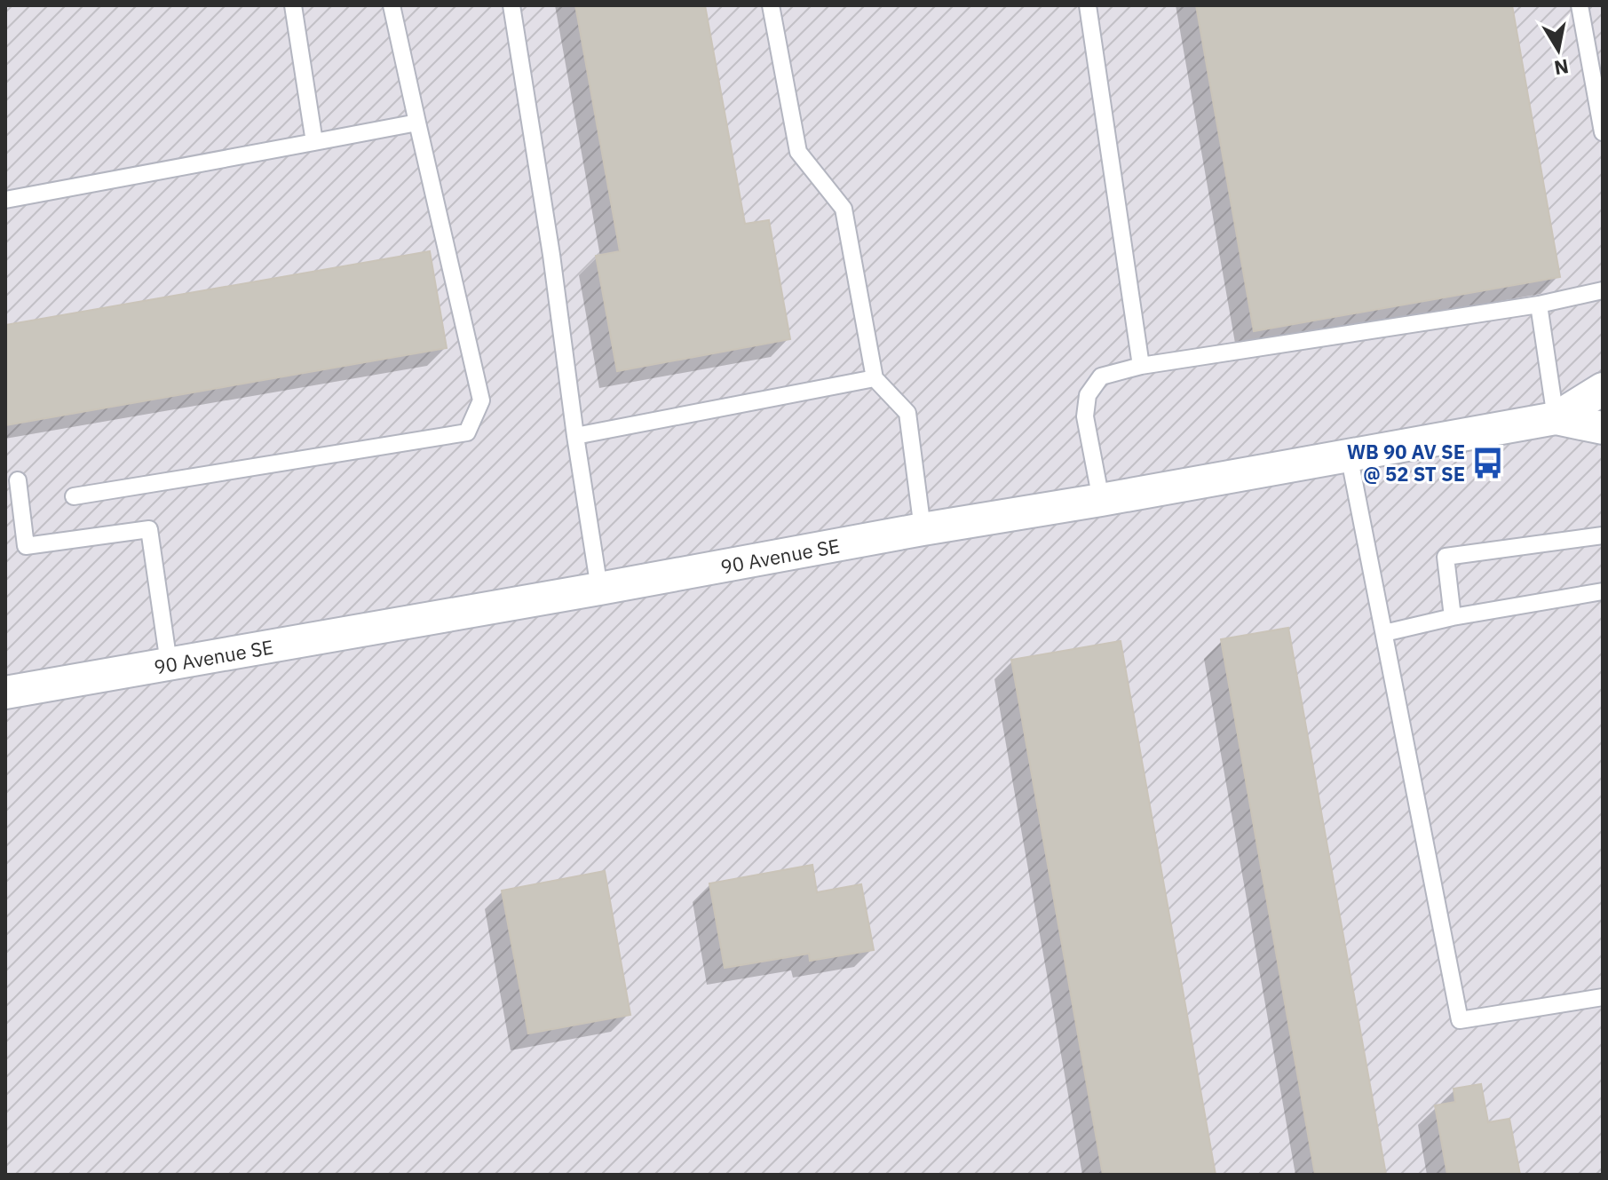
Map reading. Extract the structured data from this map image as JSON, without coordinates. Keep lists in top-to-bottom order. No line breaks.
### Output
{"streets":{"street":["90 Avenue SE"]},"places":{"bus stop":["WB 90 AV SE @ 52 ST SE"]},"north":"bottom"}
